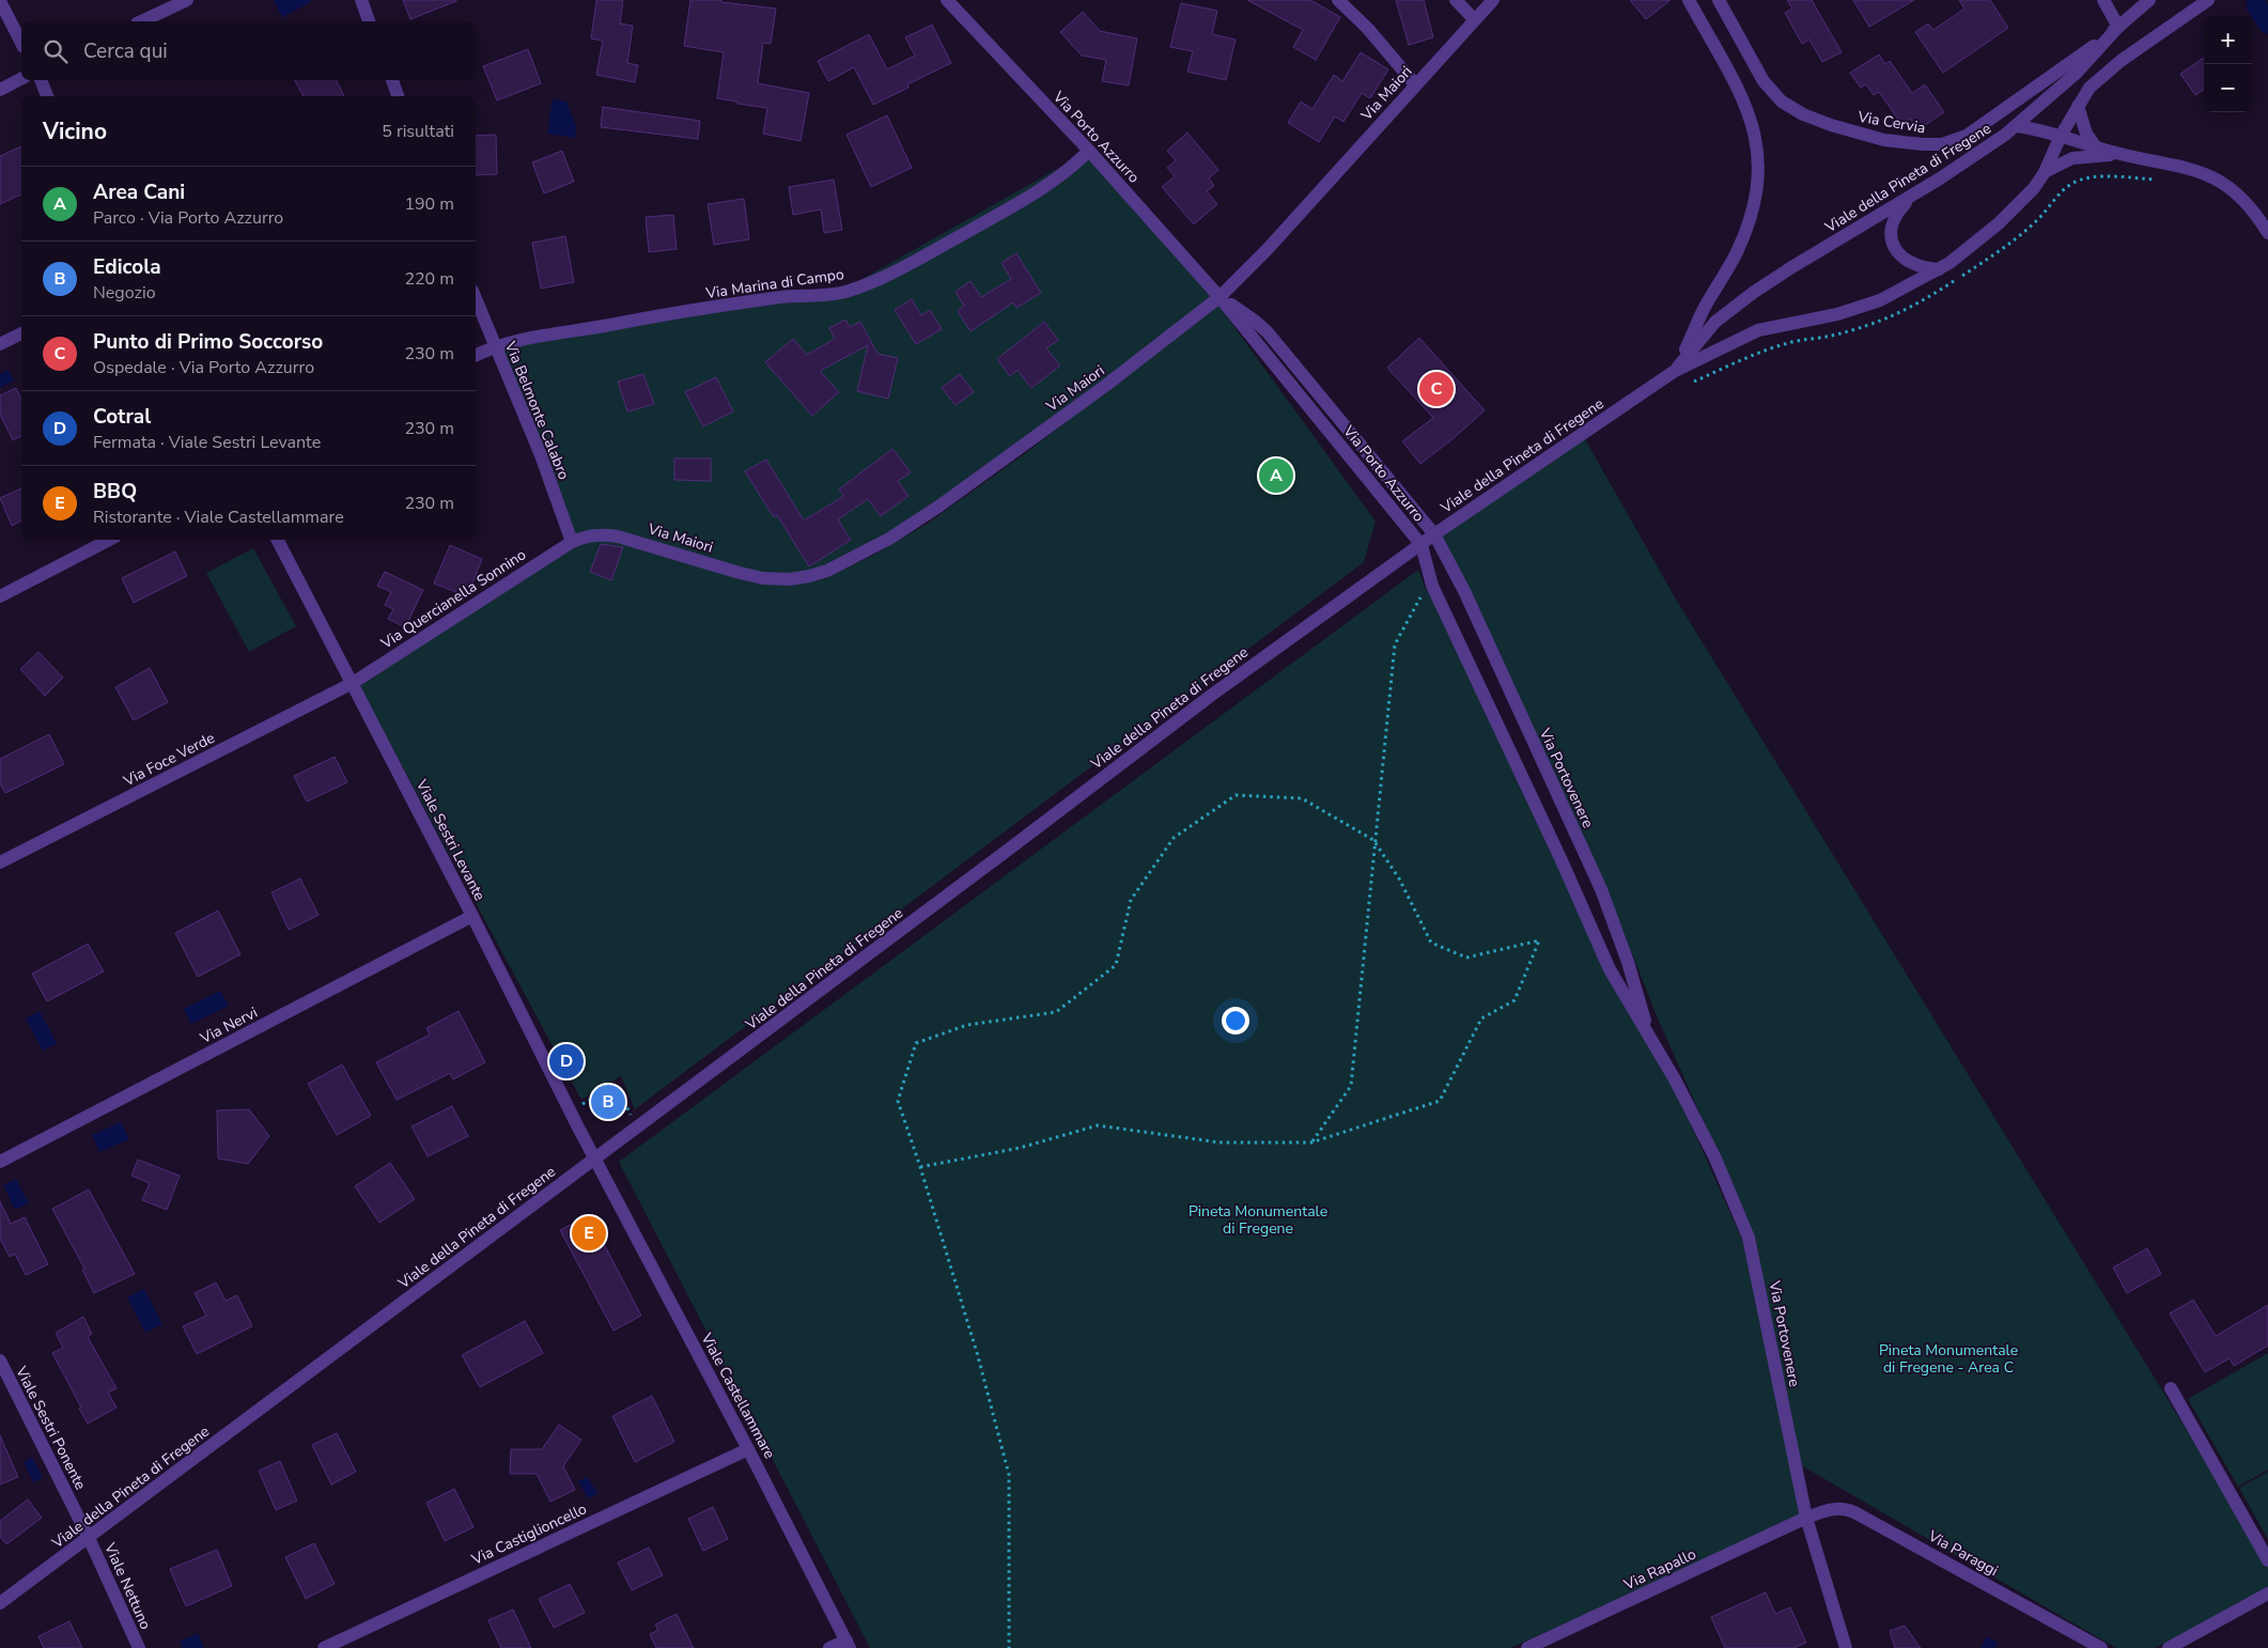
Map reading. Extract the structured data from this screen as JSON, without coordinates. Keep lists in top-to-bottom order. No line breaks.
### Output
{"streets":{"street":["Via Maiori","Via Cervia","Via Porto Azzurro","Viale della Pineta di Fregene","Via Marina di Campo","Via Belmonte Calabro","Via Quercianella Sonnino","Via Foce Verde","Via Portovenere","Viale Sestri Levante","Via Nervi","Viale Castellammare","Viale Sestri Ponente","Via Castiglioncello","Via Paraggi","Via Rapallo","Viale Nettuno"]},"crossings":[["Via Maiori","Via Porto Azzurro"],["Via Maiori","Via Belmonte Calabro"],["Via Maiori","Via Quercianella Sonnino"],["Via Cervia","Viale della Pineta di Fregene"],["Via Porto Azzurro","Viale della Pineta di Fregene"],["Via Porto Azzurro","Via Marina di Campo"],["Via Porto Azzurro","Via Portovenere"],["Viale della Pineta di Fregene","Via Portovenere"],["Viale della Pineta di Fregene","Viale Sestri Levante"],["Viale della Pineta di Fregene","Viale Castellammare"],["Viale della Pineta di Fregene","Viale Sestri Ponente"],["Viale della Pineta di Fregene","Viale Nettuno"],["Via Marina di Campo","Via Belmonte Calabro"],["Via Belmonte Calabro","Via Quercianella Sonnino"],["Via Quercianella Sonnino","Via Foce Verde"],["Via Quercianella Sonnino","Viale Sestri Levante"],["Via Foce Verde","Viale Sestri Levante"],["Via Portovenere","Via Paraggi"],["Via Portovenere","Via Rapallo"],["Viale Sestri Levante","Via Nervi"],["Viale Sestri Levante","Viale Castellammare"],["Viale Castellammare","Via Castiglioncello"],["Viale Sestri Ponente","Viale Nettuno"],["Via Paraggi","Via Rapallo"]],"parks":["Pineta Monumentale di Fregene","Pineta Monumentale di Fregene - Area C"],"page":{"map_buttons":["+","−"],"search":"Cerca qui","heading":["Vicino","5 risultati"],"list":[{"mark":"A","name":"Area Cani","note":"Parco · Via Porto Azzurro","value":"190 m"},{"mark":"B","name":"Edicola","note":"Negozio","value":"220 m"},{"mark":"C","name":"Punto di Primo Soccorso","note":"Ospedale · Via Porto Azzurro","value":"230 m"},{"mark":"D","name":"Cotral","note":"Fermata · Viale Sestri Levante","value":"230 m"},{"mark":"E","name":"BBQ","note":"Ristorante · Viale Castellammare","value":"230 m"}],"pins":["C","A","D","B","E"]}}
